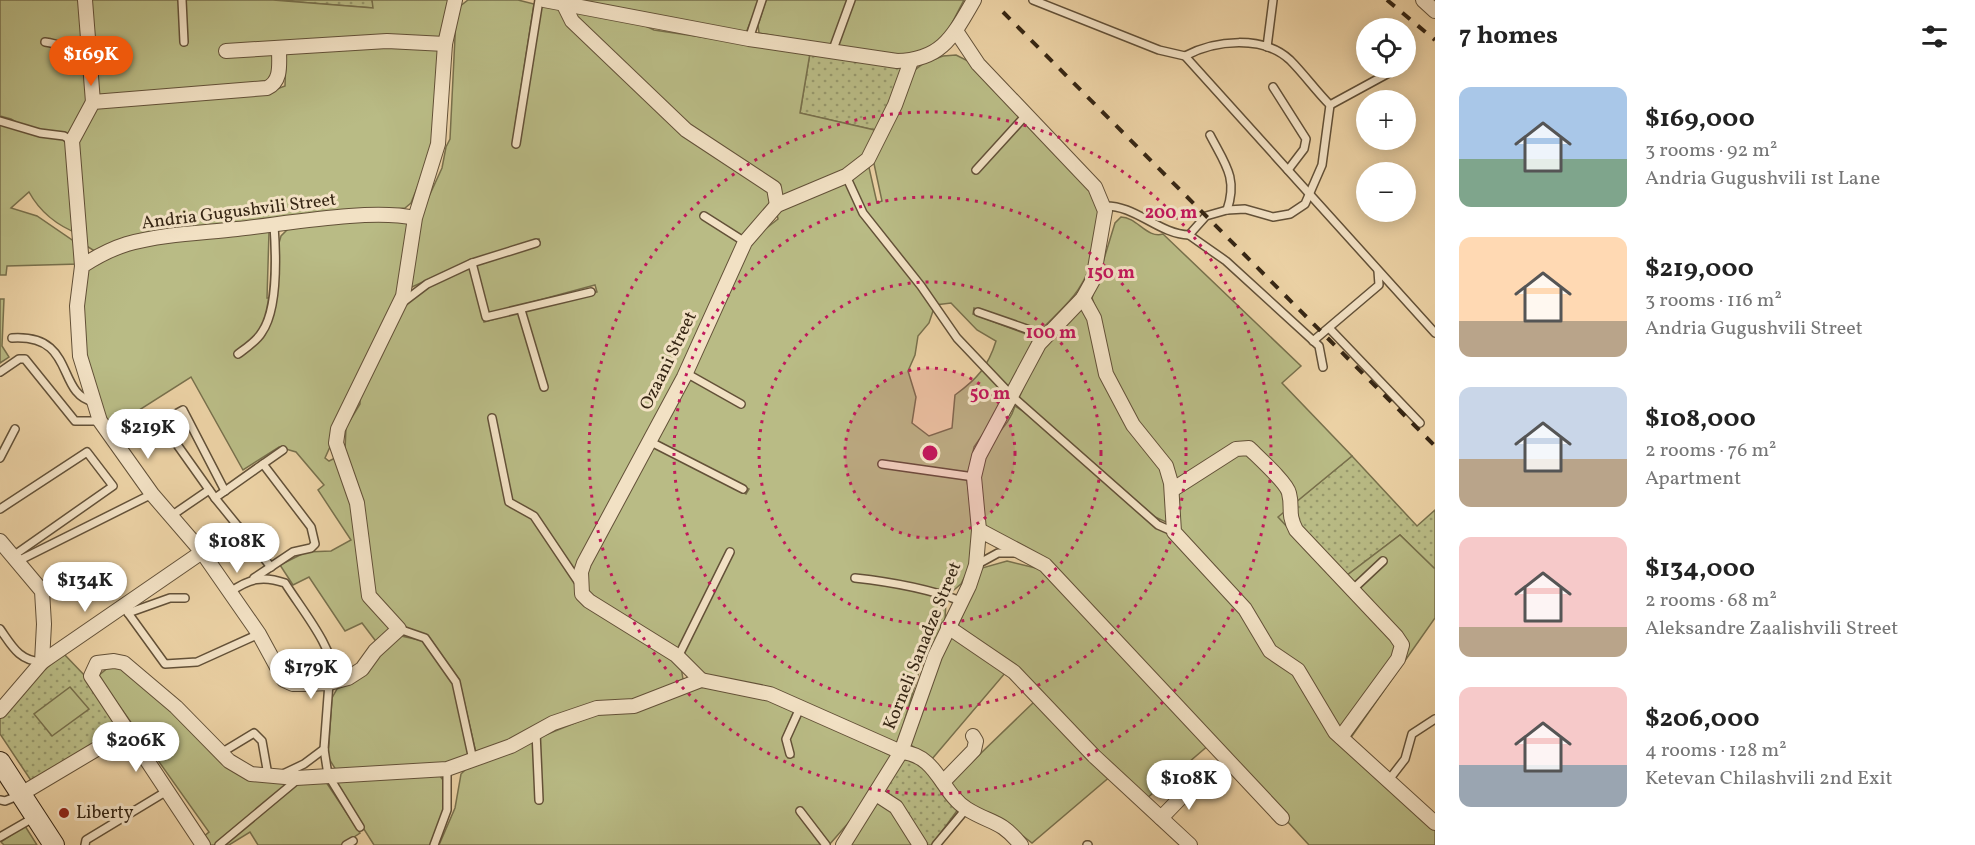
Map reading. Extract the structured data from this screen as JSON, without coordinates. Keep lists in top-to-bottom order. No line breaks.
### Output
{"streets":{"street":["Andria Gugushvili Street","Ozaani Street","Korneli Sanadze Street"]},"places":["Liberty"],"page":{"heading":"7 homes","map_buttons":["+","−"],"price":["$169K","$219K","$108K","$134K","$179K","$206K","$108K"],"list":[{"name":"$169,000","note":"3 rooms · 92 m² · Andria Gugushvili 1st Lane"},{"name":"$219,000","note":"3 rooms · 116 m² · Andria Gugushvili Street"},{"name":"$108,000","note":"2 rooms · 76 m² · Apartment"},{"name":"$134,000","note":"2 rooms · 68 m² · Aleksandre Zaalishvili Street"},{"name":"$206,000","note":"4 rooms · 128 m² · Ketevan Chilashvili 2nd Exit"}]},"rings":["200 m","150 m","100 m","50 m"]}
